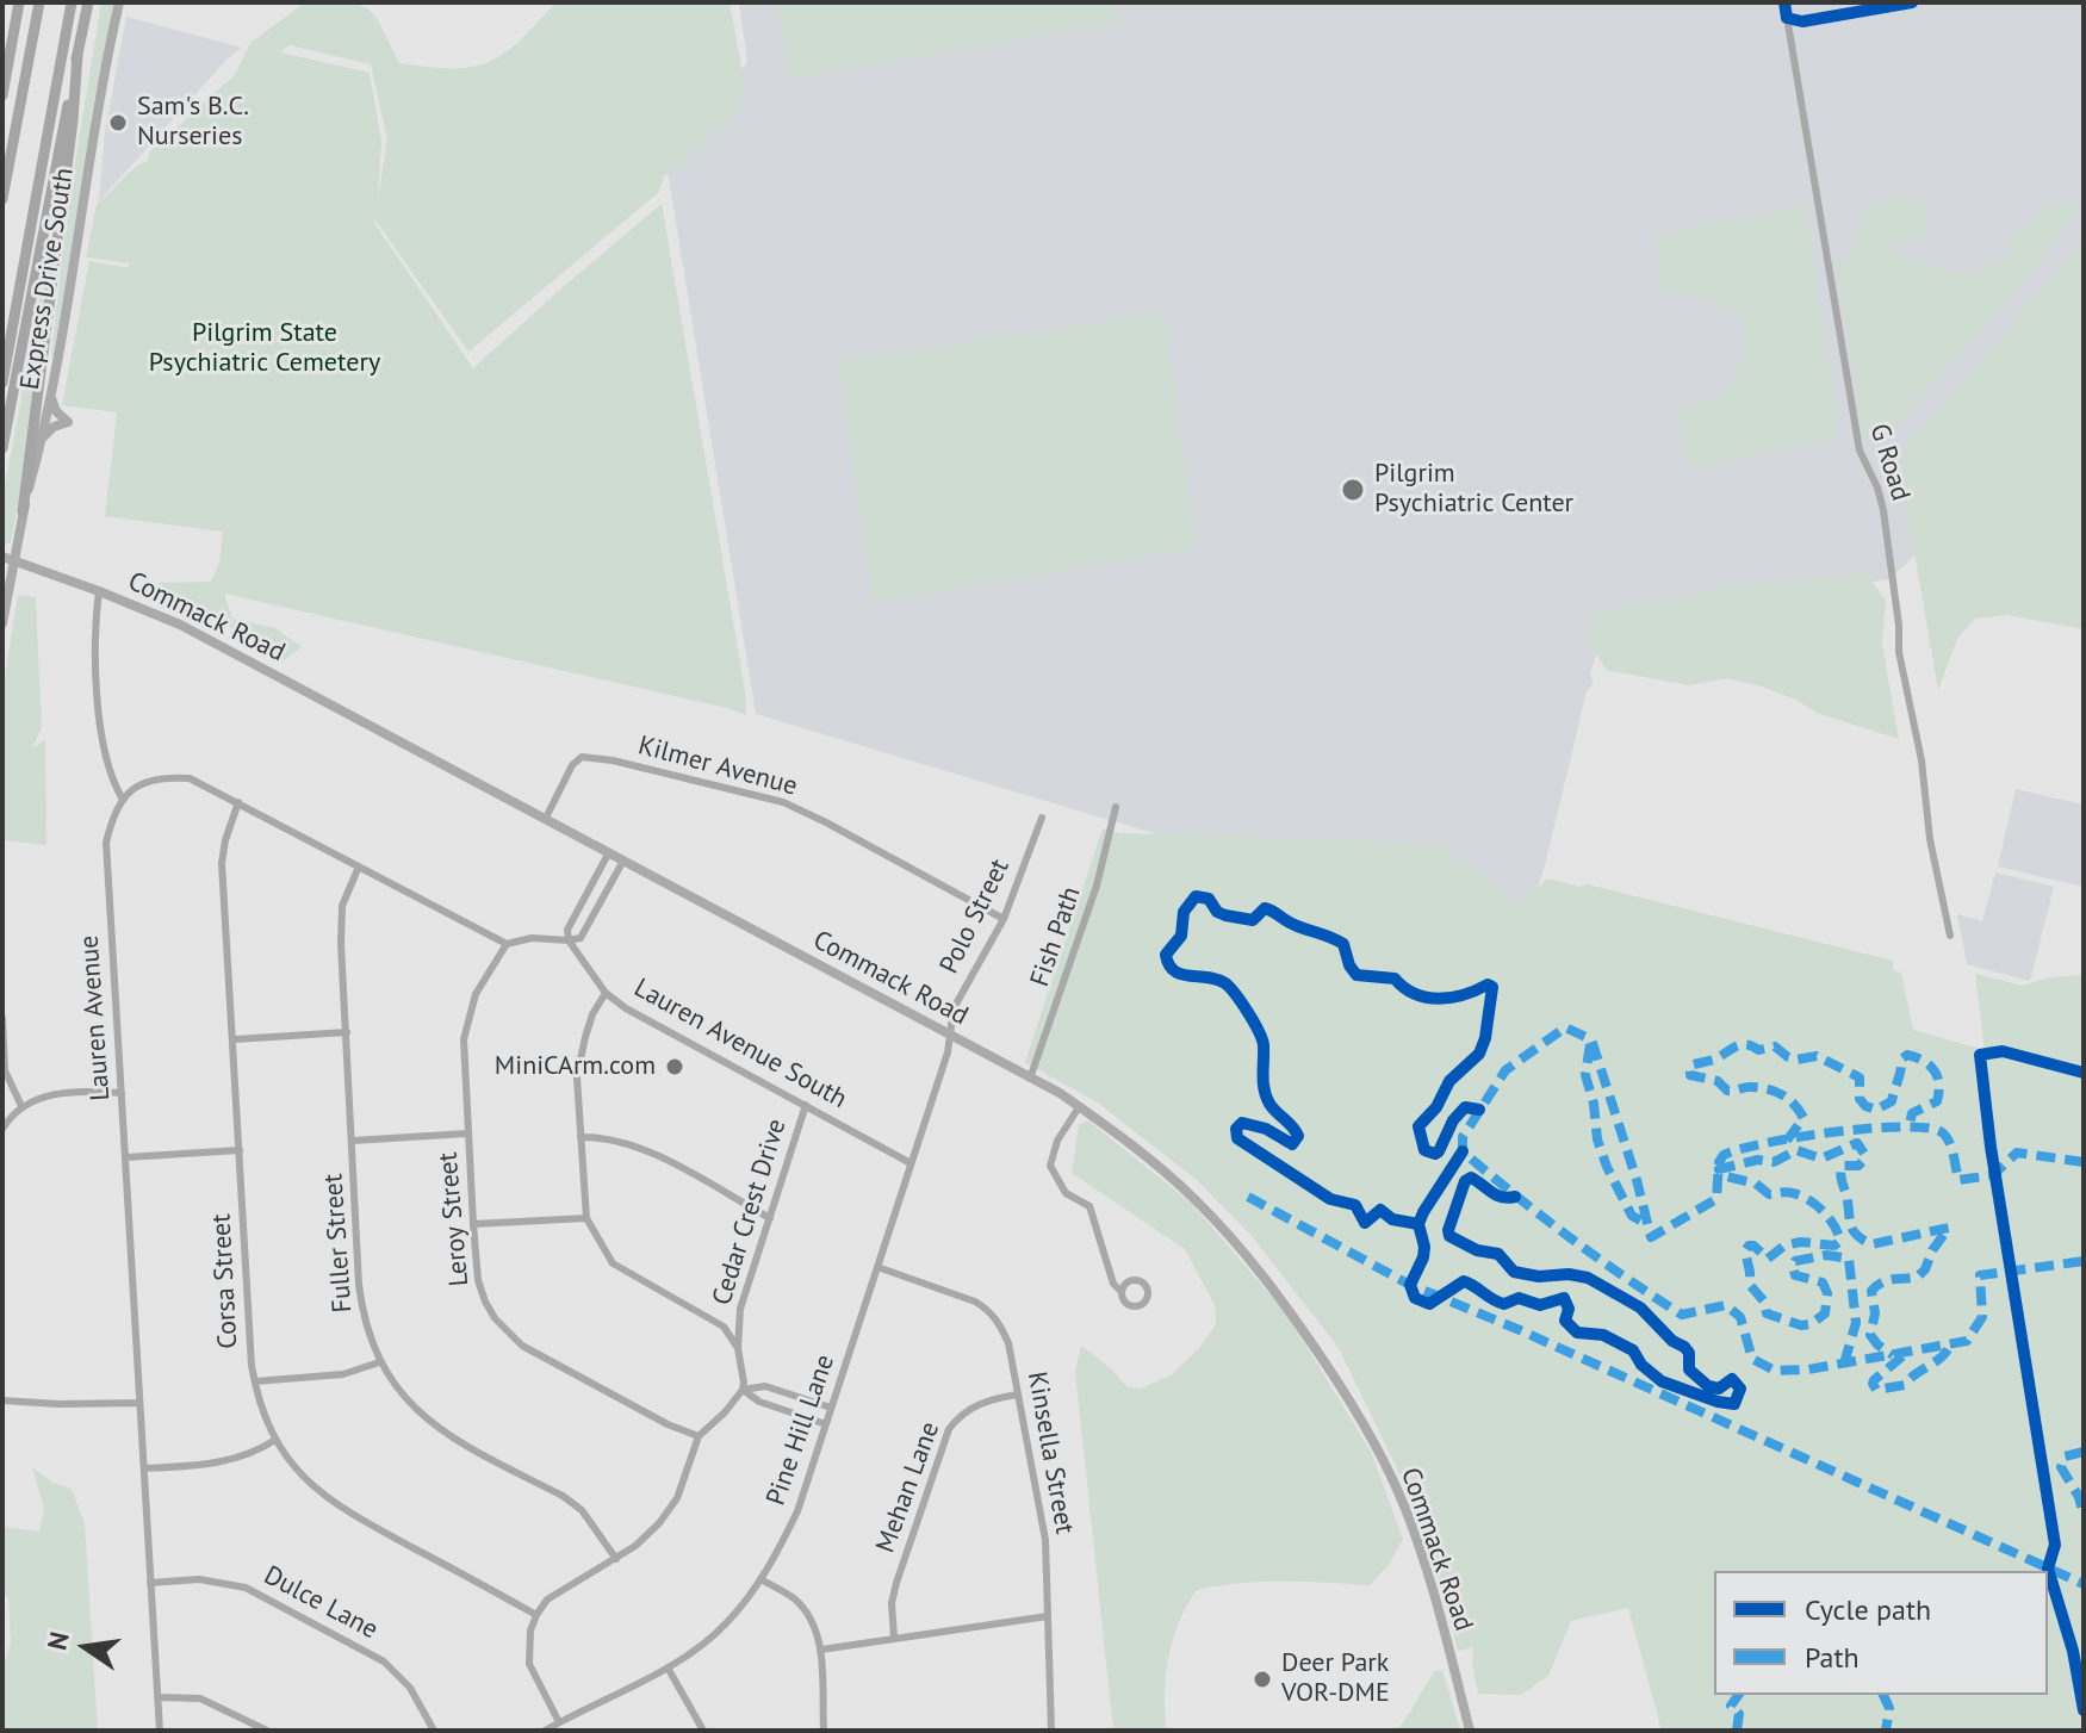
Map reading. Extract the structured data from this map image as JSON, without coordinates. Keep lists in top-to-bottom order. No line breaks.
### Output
{"streets":{"main road":["Express Drive South","Commack Road"],"street":["G Road","Kilmer Avenue","Polo Street","Fish Path","Lauren Avenue","Lauren Avenue South","Cedar Crest Drive","Leroy Street","Fuller Street","Corsa Street","Pine Hill Lane","Kinsella Street","Mehan Lane","Dulce Lane"]},"crossings":[["Express Drive South","Commack Road"],["Commack Road","Kilmer Avenue"],["Commack Road","Polo Street"],["Commack Road","Fish Path"],["Commack Road","Pine Hill Lane"],["Kilmer Avenue","Polo Street"],["Polo Street","Pine Hill Lane"],["Lauren Avenue","Dulce Lane"],["Lauren Avenue South","Cedar Crest Drive"],["Lauren Avenue South","Pine Hill Lane"],["Pine Hill Lane","Kinsella Street"],["Kinsella Street","Mehan Lane"]],"parks":["Pilgrim State Psychiatric Cemetery"],"places":["Sam's B.C. Nurseries","Pilgrim Psychiatric Center","MiniCArm.com","Deer Park VOR-DME"],"legend":["Cycle path","Path"],"north":"left"}
